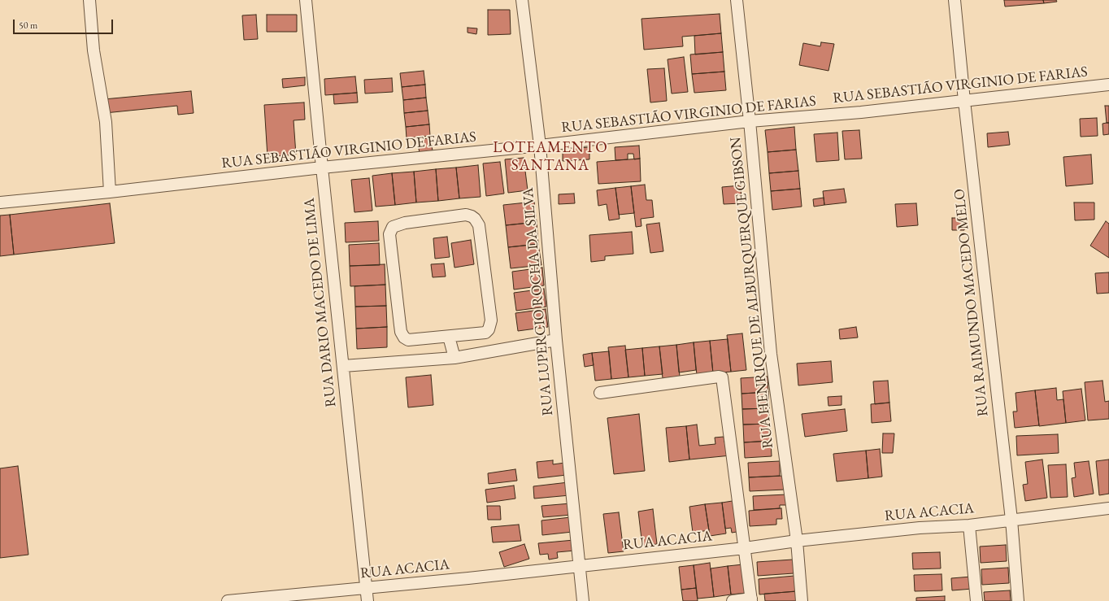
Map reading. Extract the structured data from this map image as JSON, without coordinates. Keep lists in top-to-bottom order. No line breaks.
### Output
{"streets":{"street":["RUA SEBASTIÃO VIRGINIO DE FARIAS","RUA HENRIQUE DE ALBURQUERQUE GIBSON","RUA LUPERCIO ROCHA DA SILVA","RUA DARIO MACEDO DE LIMA","RUA RAIMUNDO MACEDO MELO","RUA ACACIA"]},"crossings":[["RUA SEBASTIÃO VIRGINIO DE FARIAS","RUA HENRIQUE DE ALBURQUERQUE GIBSON"],["RUA SEBASTIÃO VIRGINIO DE FARIAS","RUA LUPERCIO ROCHA DA SILVA"],["RUA SEBASTIÃO VIRGINIO DE FARIAS","RUA DARIO MACEDO DE LIMA"],["RUA SEBASTIÃO VIRGINIO DE FARIAS","RUA RAIMUNDO MACEDO MELO"],["RUA HENRIQUE DE ALBURQUERQUE GIBSON","RUA ACACIA"],["RUA LUPERCIO ROCHA DA SILVA","RUA ACACIA"],["RUA DARIO MACEDO DE LIMA","RUA ACACIA"],["RUA RAIMUNDO MACEDO MELO","RUA ACACIA"]],"districts":["LOTEAMENTO SANTANA"],"scale_bar":"50 m"}
